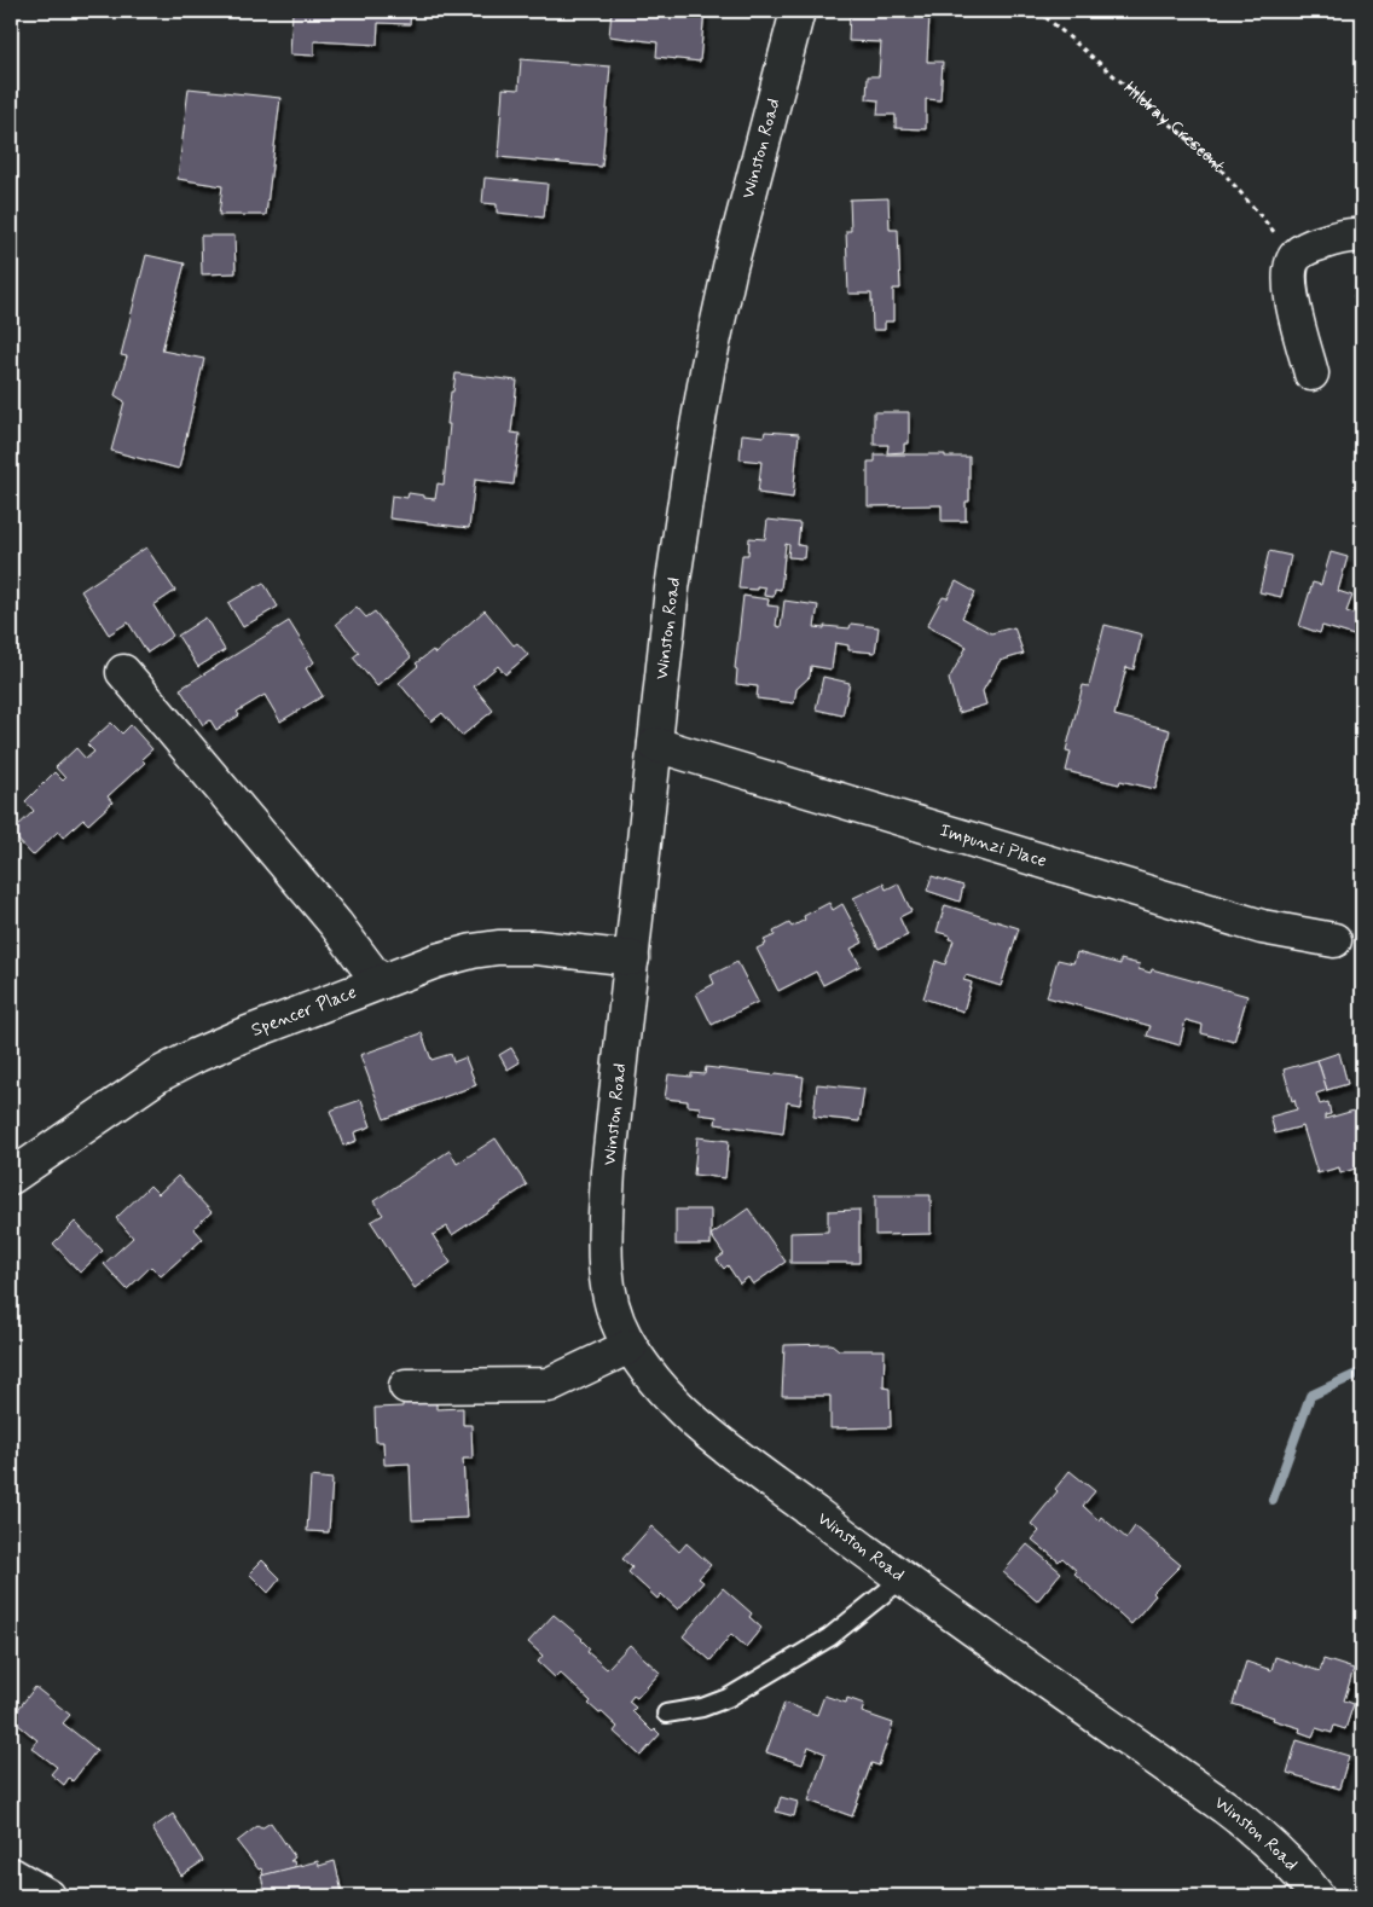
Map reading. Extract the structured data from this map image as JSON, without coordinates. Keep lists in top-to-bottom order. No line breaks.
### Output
{"streets":{"street":["Winston Road","Impunzi Place","Spencer Place"],"path":["Hildray Crescent"]},"crossings":[["Winston Road","Impunzi Place"],["Winston Road","Spencer Place"]]}
